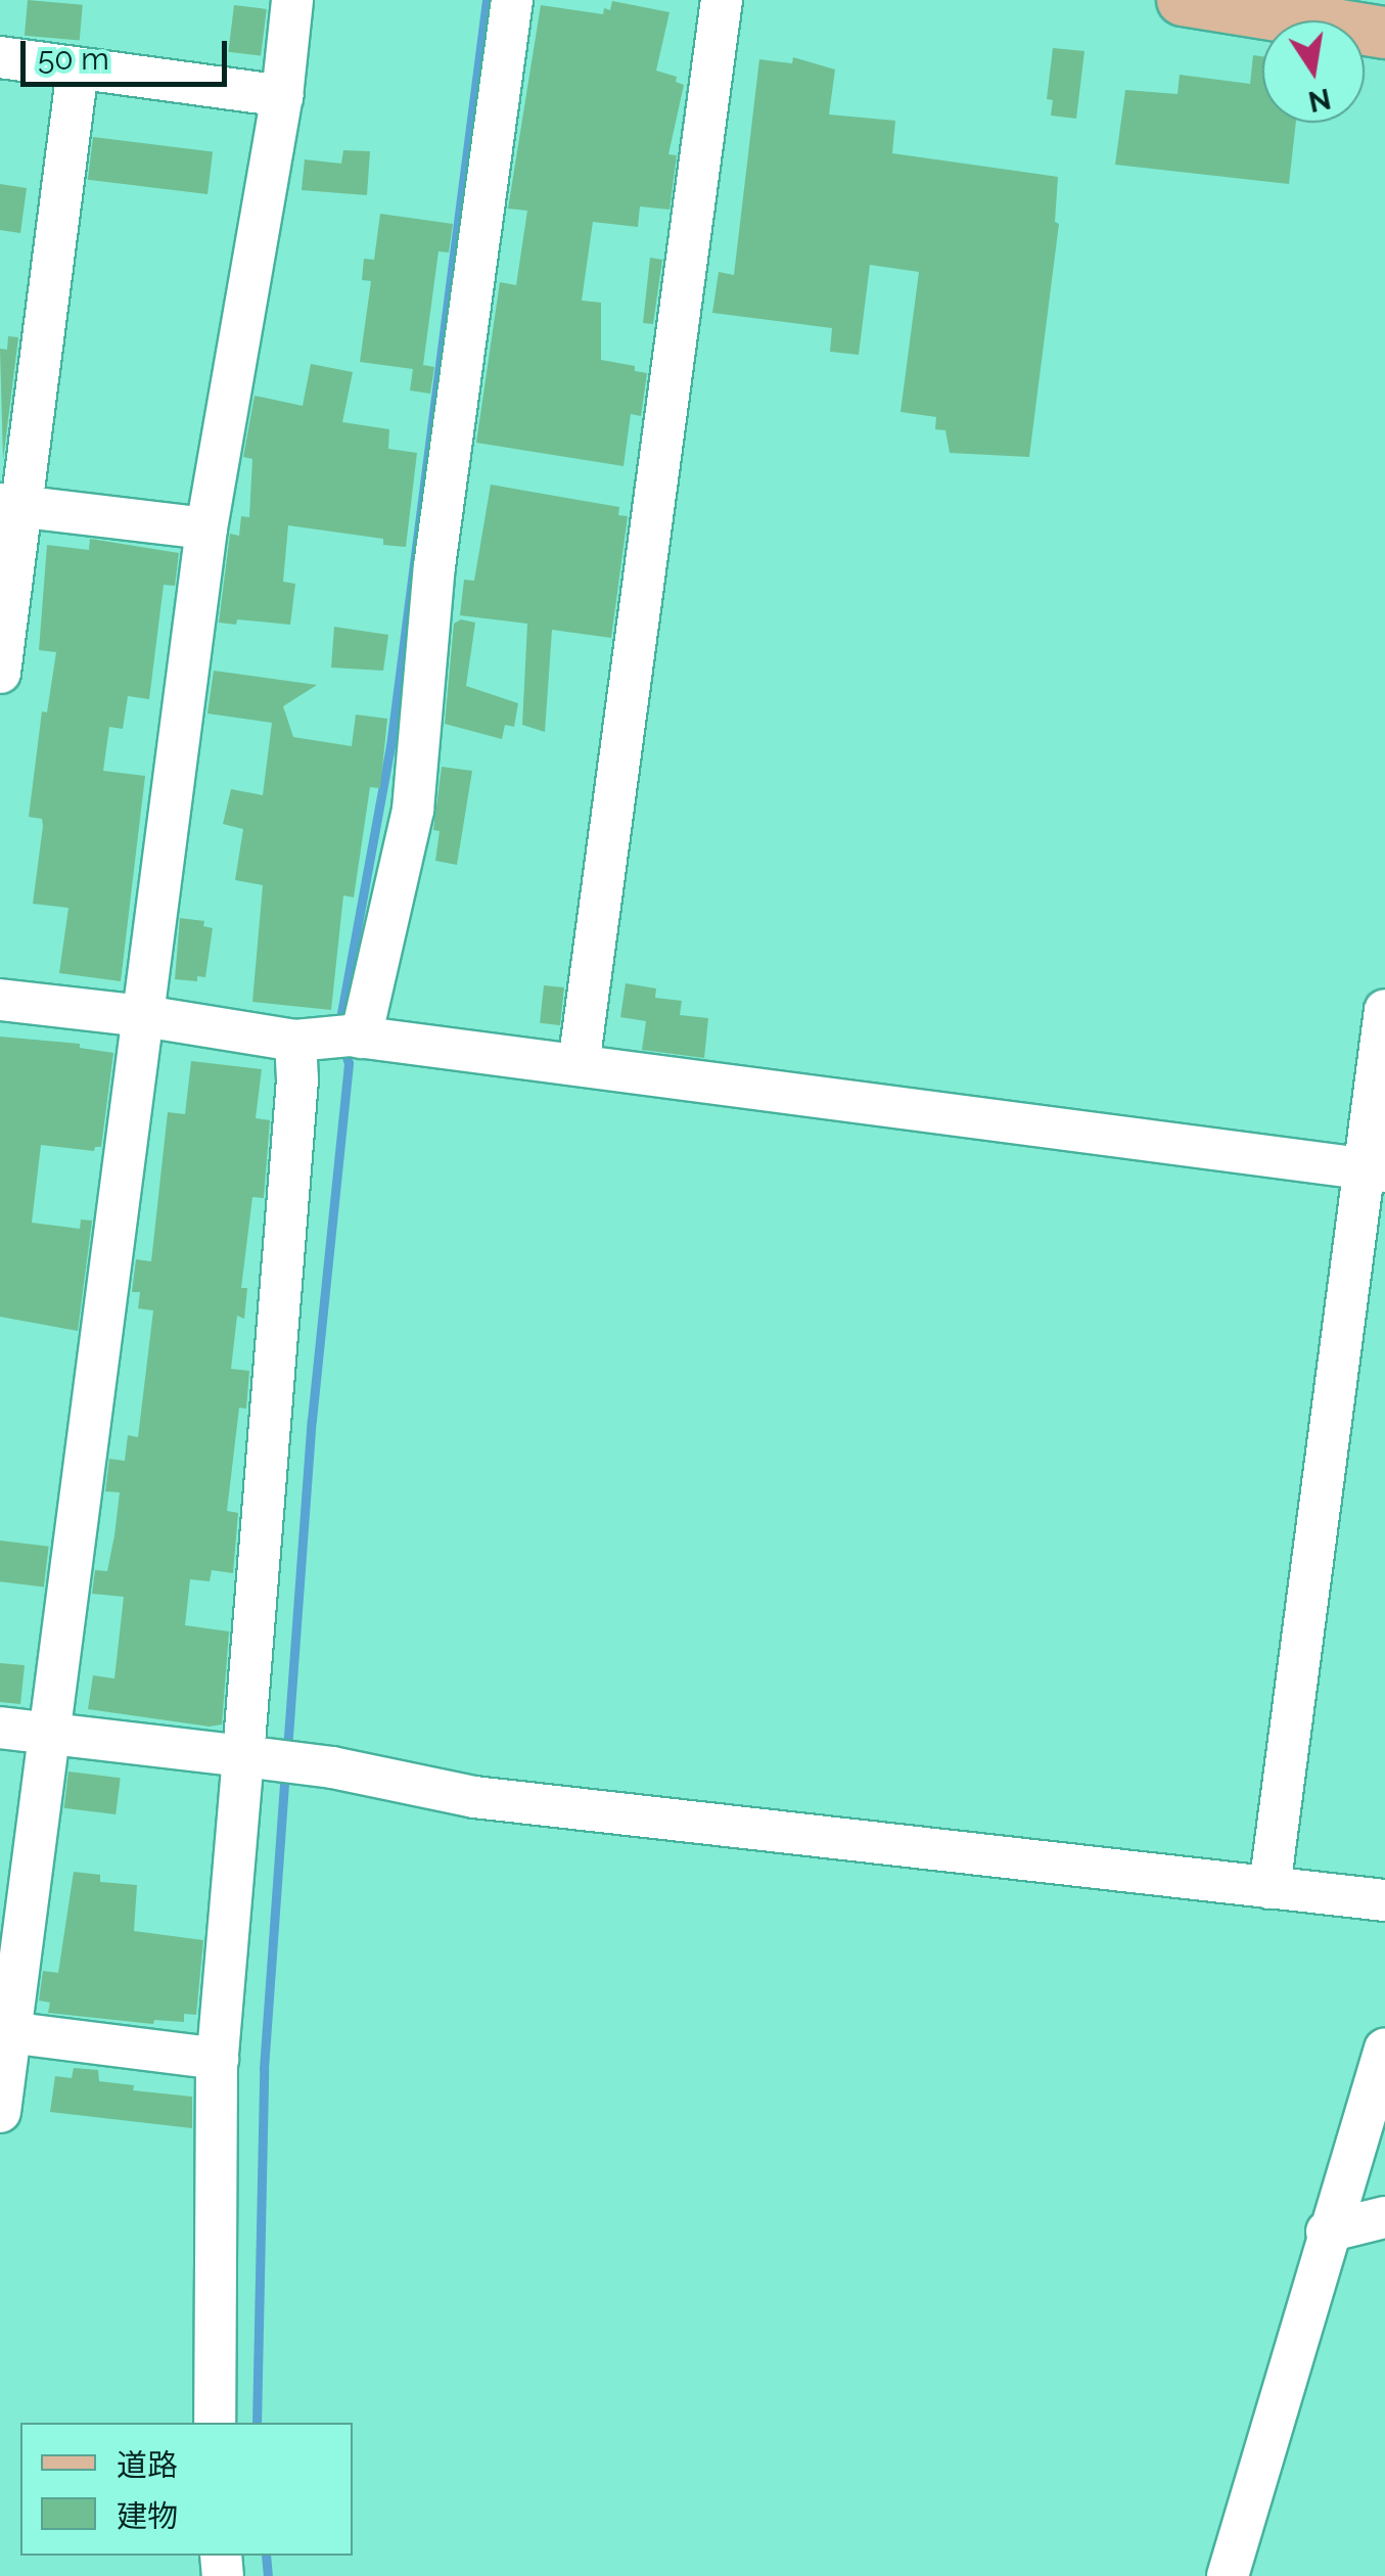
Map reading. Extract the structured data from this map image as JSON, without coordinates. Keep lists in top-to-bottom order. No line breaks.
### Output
{"legend":["道路","建物"],"scale_bar":"50 m","north":"bottom"}
